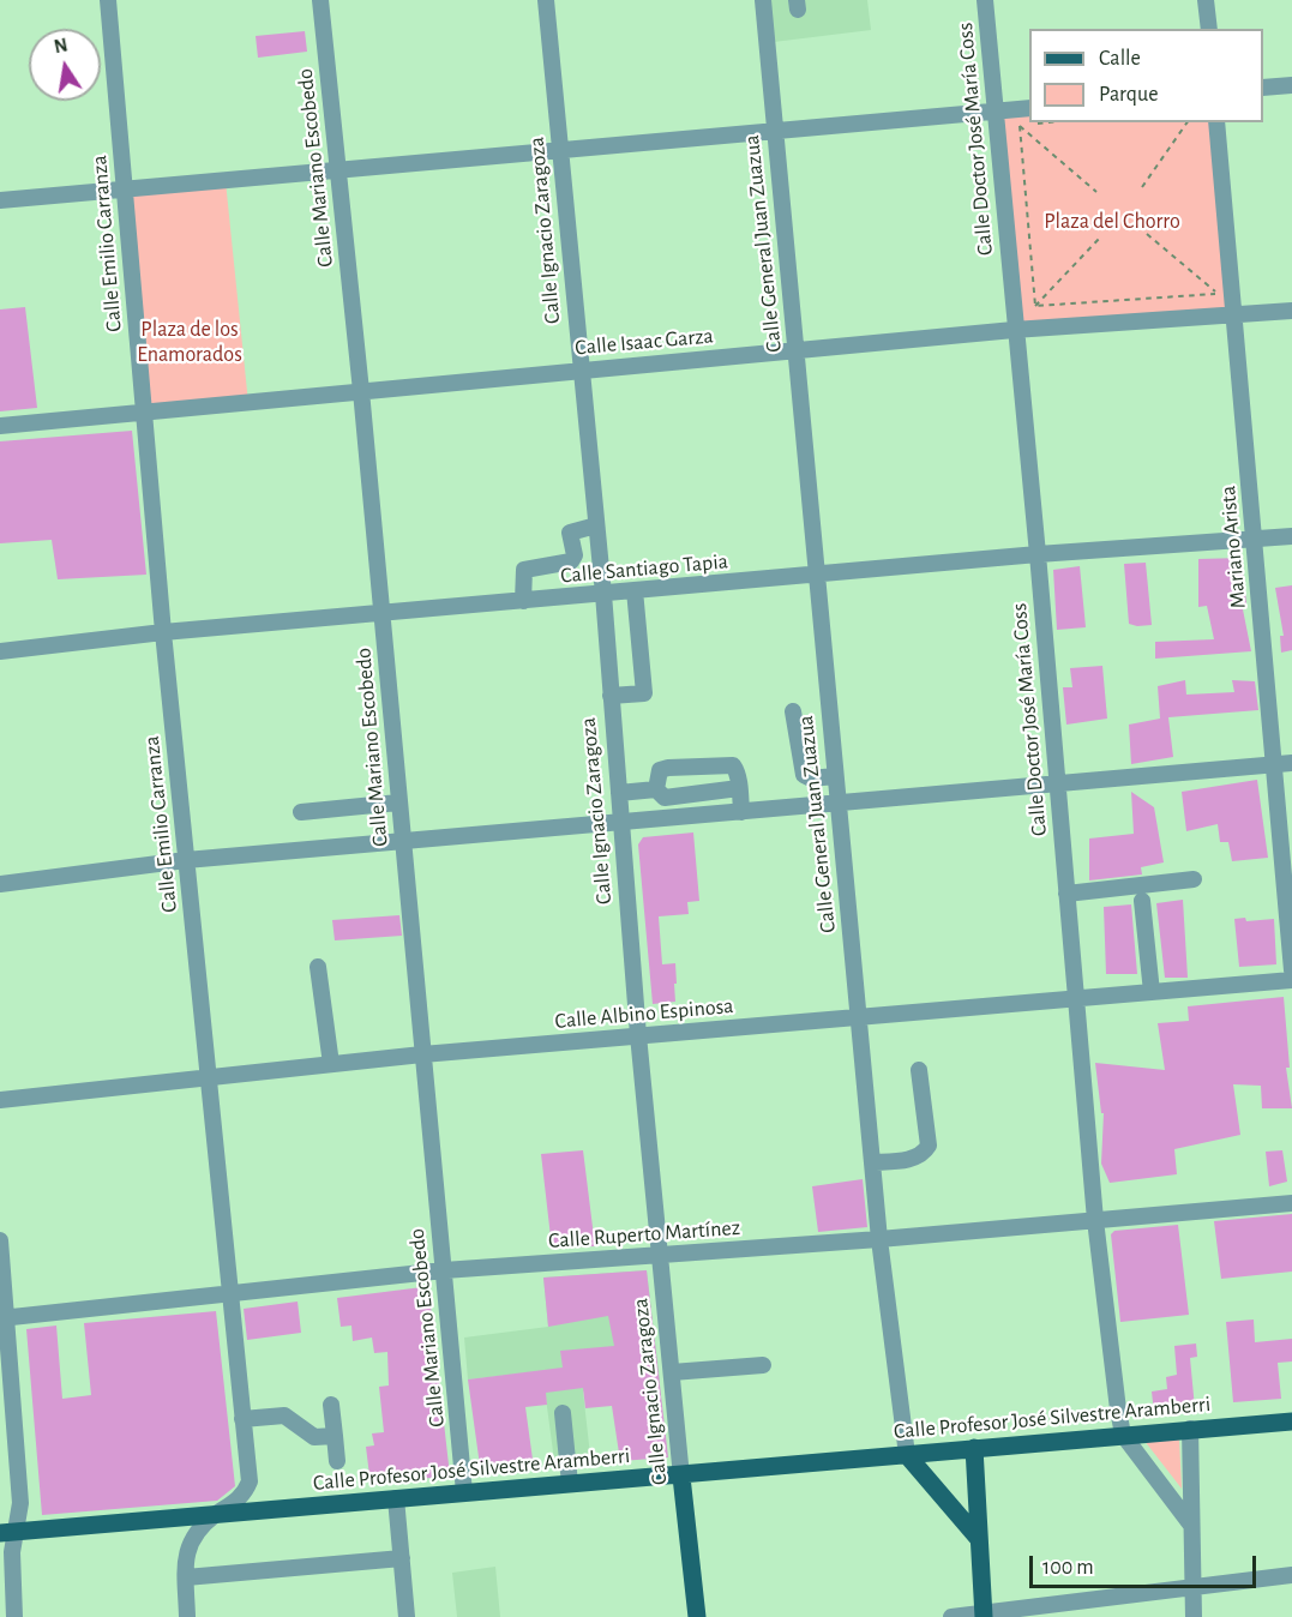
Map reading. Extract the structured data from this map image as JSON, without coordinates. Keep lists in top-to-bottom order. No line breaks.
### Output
{"streets":{"main road":["Calle Ignacio Zaragoza","Calle Profesor José Silvestre Aramberri"],"street":["Calle Doctor José María Coss","Calle Mariano Escobedo","Calle Emilio Carranza","Calle General Juan Zuazua","Calle Isaac Garza","Mariano Arista","Calle Santiago Tapia","Calle Albino Espinosa","Calle Ruperto Martínez"]},"crossings":[["Calle Doctor José María Coss","Calle Isaac Garza"],["Calle Doctor José María Coss","Calle Santiago Tapia"],["Calle Doctor José María Coss","Calle Albino Espinosa"],["Calle Doctor José María Coss","Calle Ruperto Martínez"],["Calle Doctor José María Coss","Calle Profesor José Silvestre Aramberri"],["Calle Mariano Escobedo","Calle Isaac Garza"],["Calle Mariano Escobedo","Calle Santiago Tapia"],["Calle Mariano Escobedo","Calle Albino Espinosa"],["Calle Mariano Escobedo","Calle Ruperto Martínez"],["Calle Mariano Escobedo","Calle Profesor José Silvestre Aramberri"],["Calle Ignacio Zaragoza","Calle Isaac Garza"],["Calle Ignacio Zaragoza","Calle Santiago Tapia"],["Calle Ignacio Zaragoza","Calle Albino Espinosa"],["Calle Ignacio Zaragoza","Calle Ruperto Martínez"],["Calle Ignacio Zaragoza","Calle Profesor José Silvestre Aramberri"],["Calle Emilio Carranza","Calle Isaac Garza"],["Calle Emilio Carranza","Calle Santiago Tapia"],["Calle Emilio Carranza","Calle Albino Espinosa"],["Calle Emilio Carranza","Calle Ruperto Martínez"],["Calle Emilio Carranza","Calle Profesor José Silvestre Aramberri"],["Calle General Juan Zuazua","Calle Isaac Garza"],["Calle General Juan Zuazua","Calle Santiago Tapia"],["Calle General Juan Zuazua","Calle Albino Espinosa"],["Calle General Juan Zuazua","Calle Ruperto Martínez"],["Calle General Juan Zuazua","Calle Profesor José Silvestre Aramberri"],["Calle Isaac Garza","Mariano Arista"],["Mariano Arista","Calle Santiago Tapia"]],"parks":["Plaza del Chorro","Plaza de los Enamorados"],"legend":["Calle","Parque"],"scale_bar":"100 m","north":"top"}
